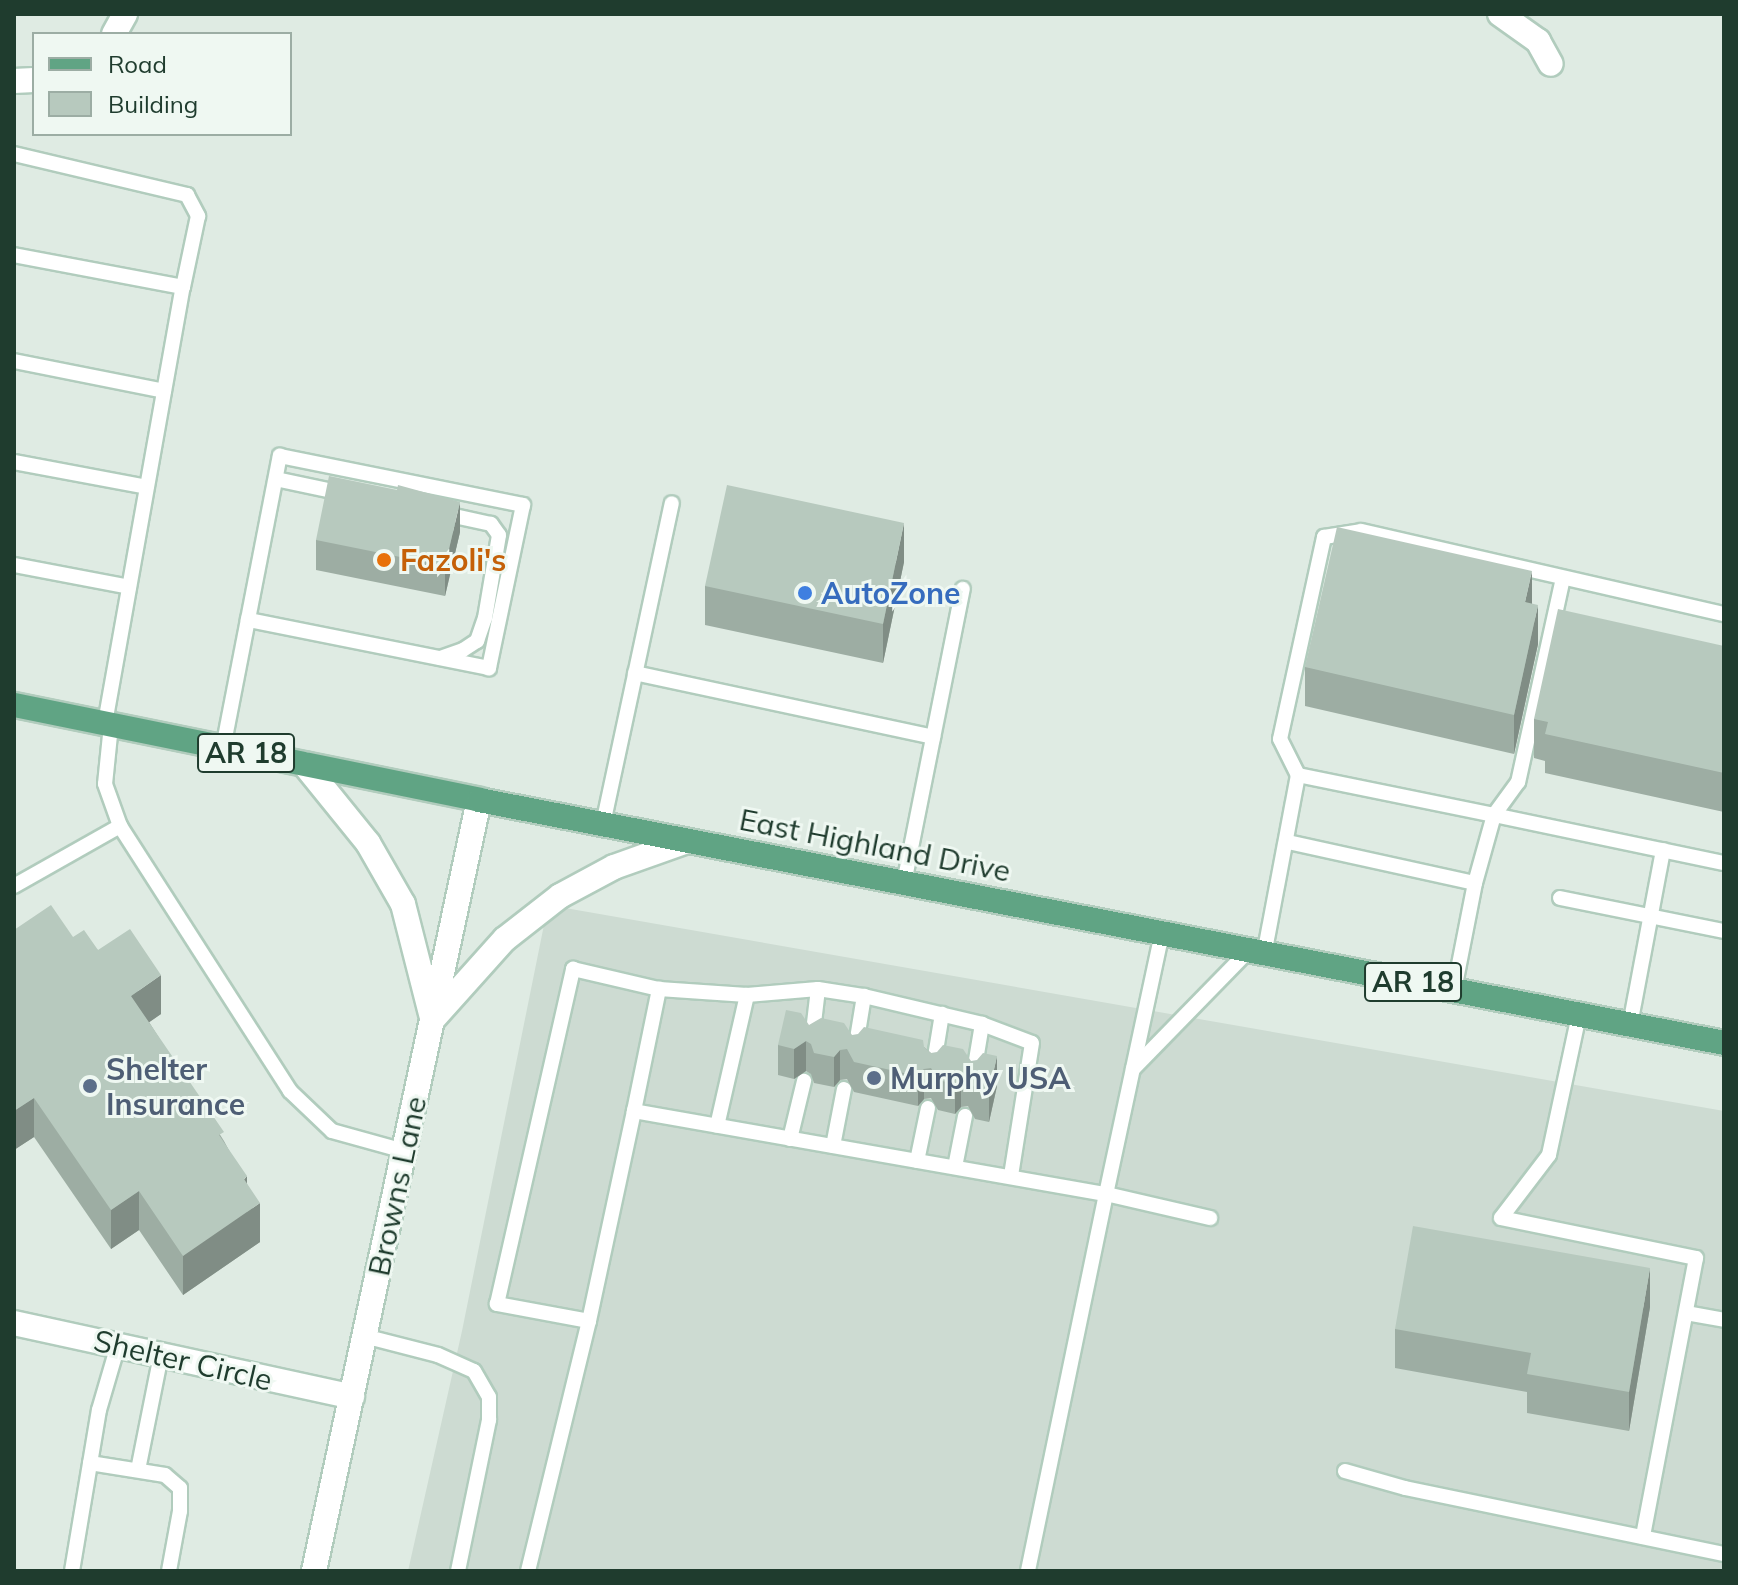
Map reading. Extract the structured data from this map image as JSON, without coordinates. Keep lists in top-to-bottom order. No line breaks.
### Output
{"streets":{"main road":["AR 18","East Highland Drive"],"street":["Browns Lane","Shelter Circle"]},"crossings":[["East Highland Drive","Browns Lane"],["Browns Lane","Shelter Circle"]],"places":["Fazoli's","AutoZone","Murphy USA","Shelter Insurance"],"legend":["Road","Building"]}
